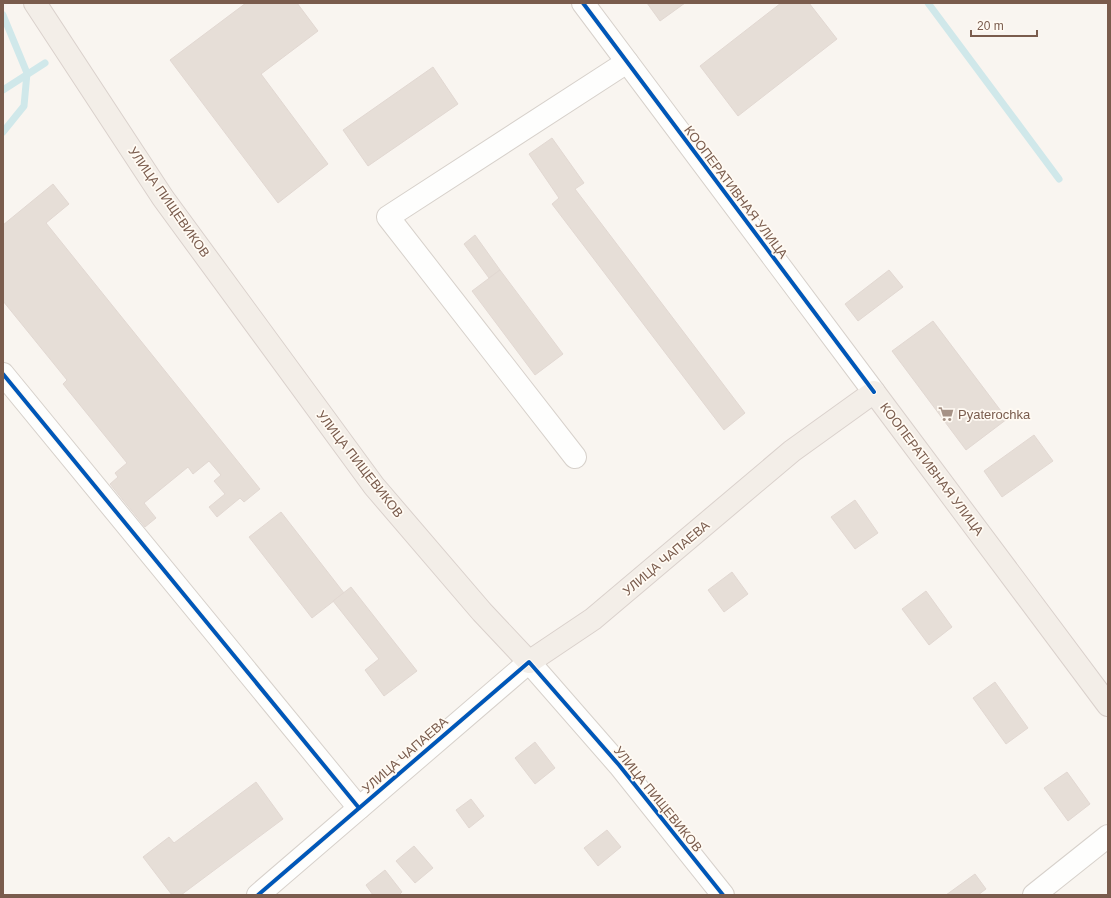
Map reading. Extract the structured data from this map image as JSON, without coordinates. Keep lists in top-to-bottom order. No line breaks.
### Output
{"streets":{"main road":["КООПЕРАТИВНАЯ УЛИЦА","УЛИЦА ПИЩЕВИКОВ","УЛИЦА ЧАПАЕВА"]},"crossings":[["КООПЕРАТИВНАЯ УЛИЦА","УЛИЦА ЧАПАЕВА"],["УЛИЦА ПИЩЕВИКОВ","УЛИЦА ЧАПАЕВА"]],"places":{"supermarket":["Pyaterochka"]},"scale_bar":"20 m"}
